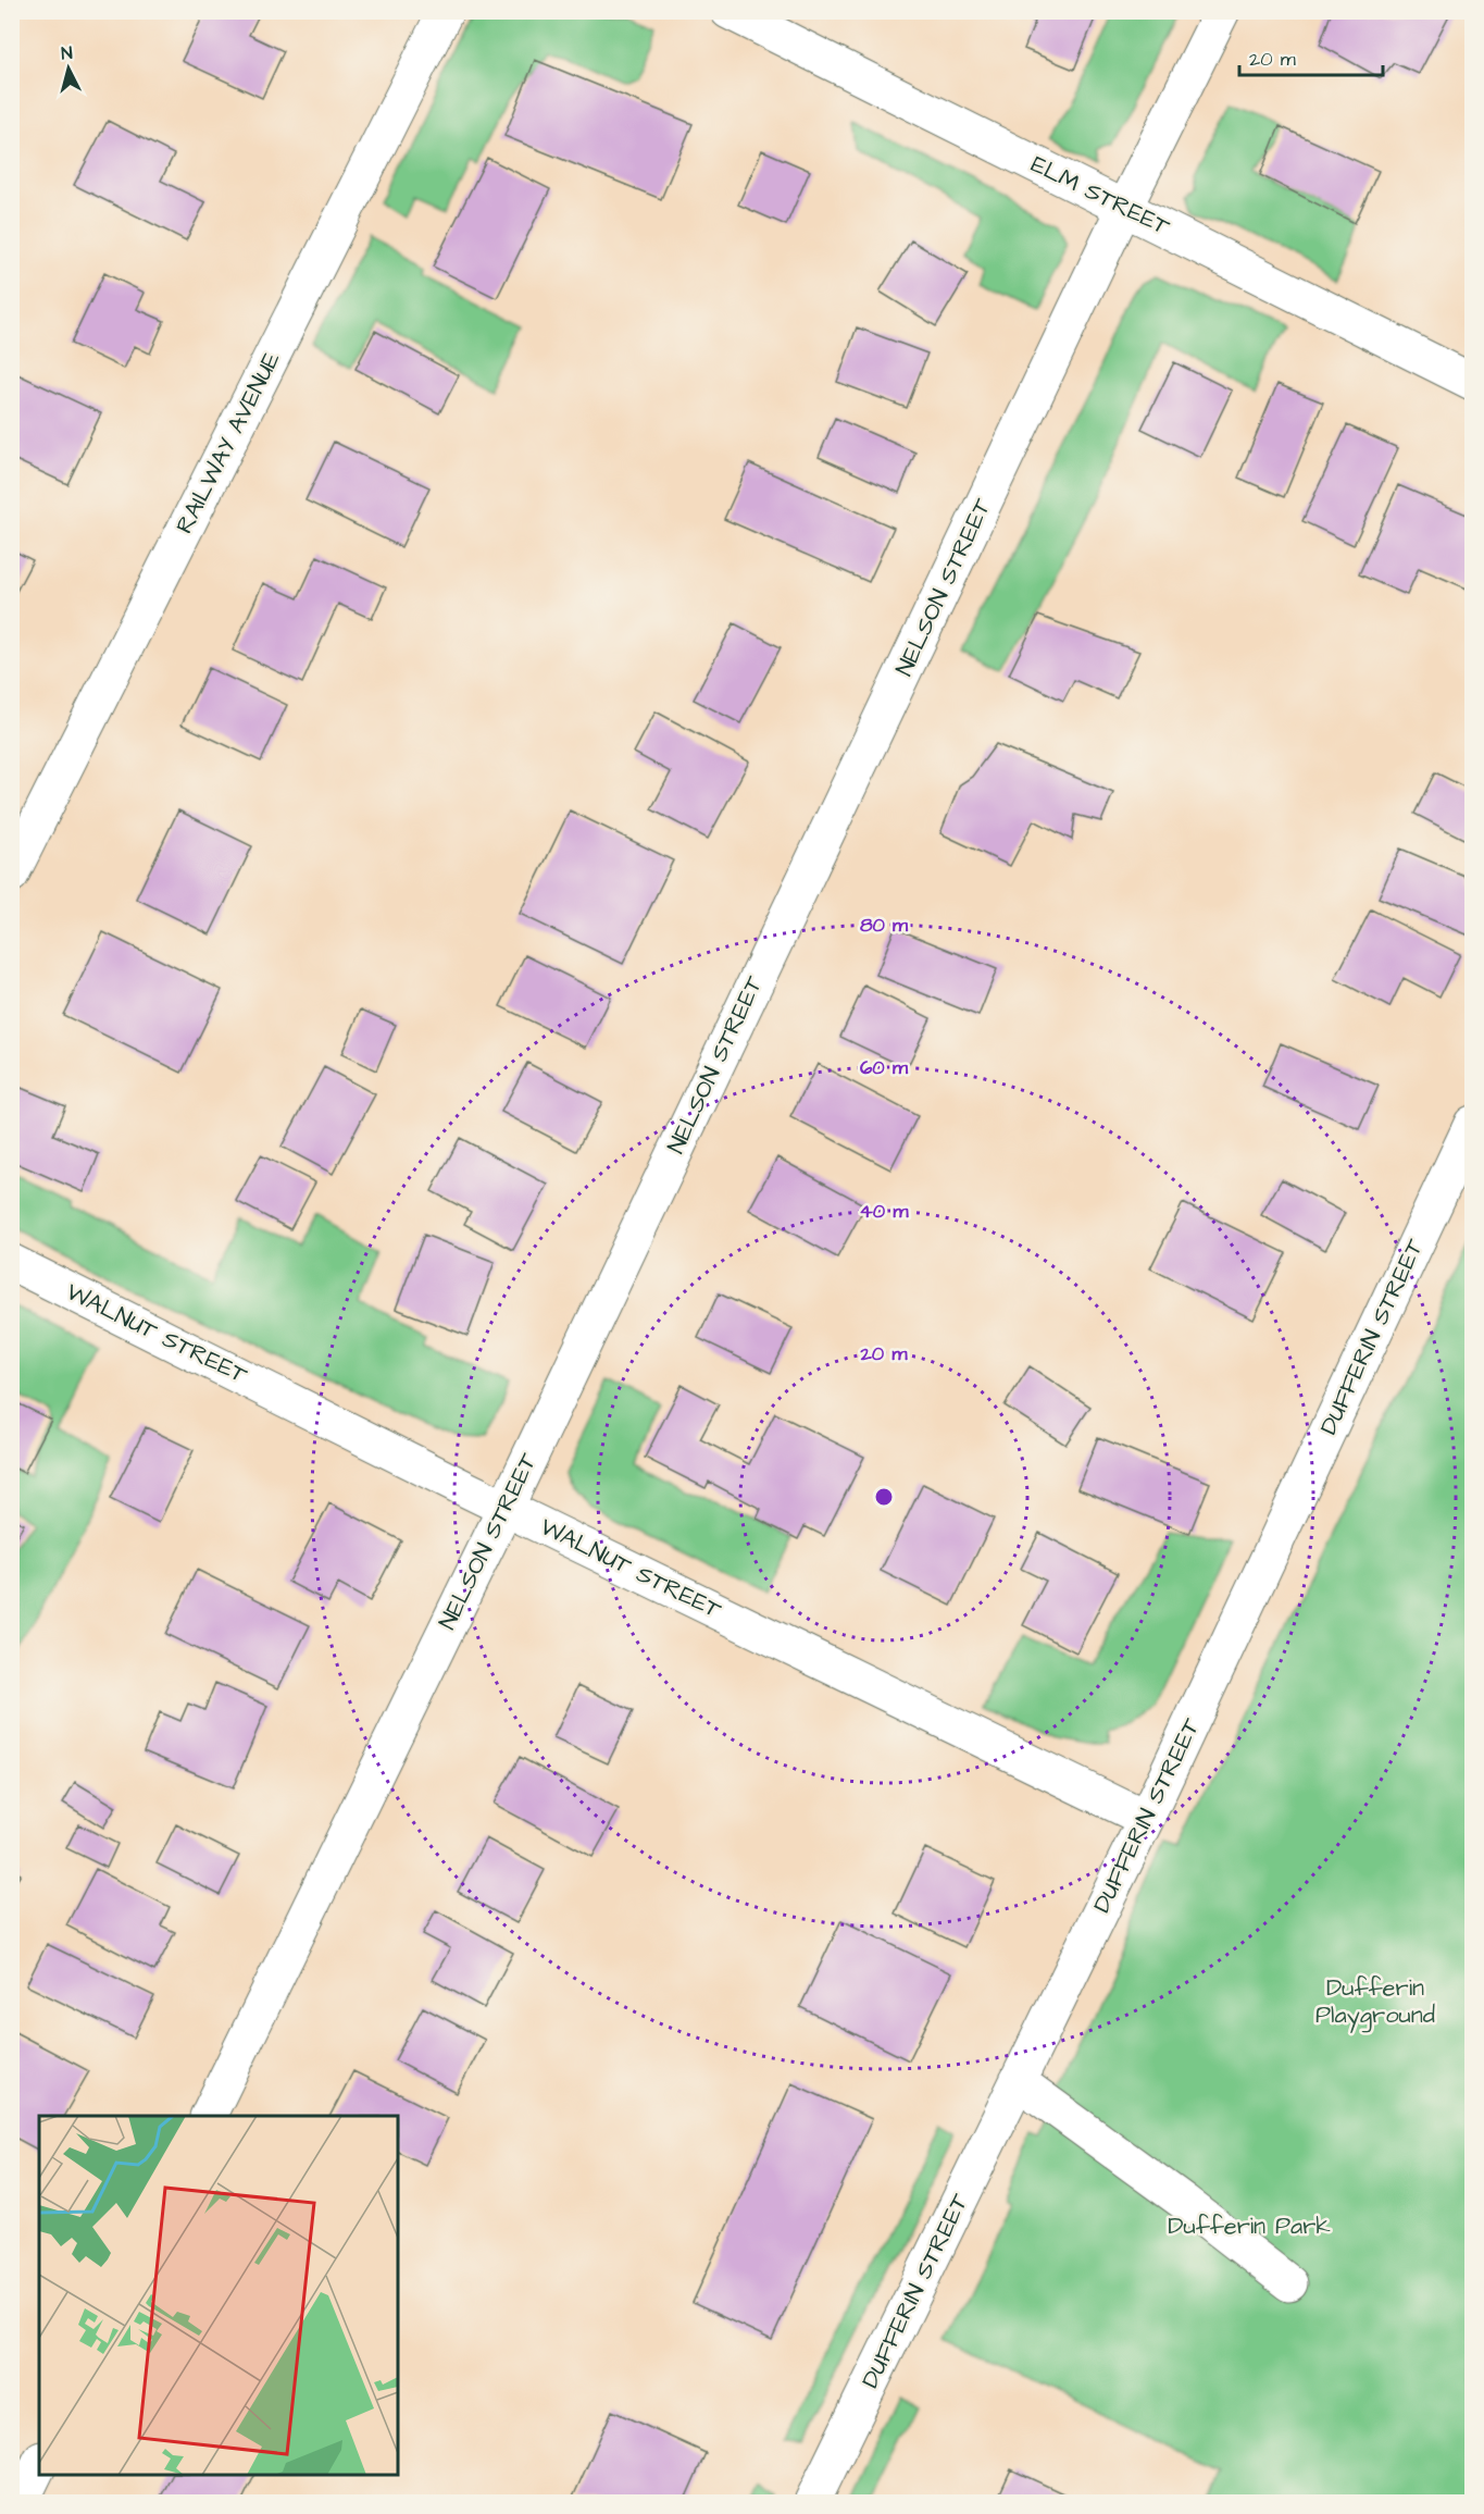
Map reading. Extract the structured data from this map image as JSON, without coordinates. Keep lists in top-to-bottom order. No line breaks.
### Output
{"streets":{"street":["ELM STREET","RAILWAY AVENUE","NELSON STREET","WALNUT STREET","DUFFERIN STREET"]},"crossings":[["ELM STREET","NELSON STREET"],["NELSON STREET","WALNUT STREET"],["WALNUT STREET","DUFFERIN STREET"]],"parks":["Dufferin Playground","Dufferin Park"],"scale_bar":"20 m","north":"top","rings":["80 m","60 m","40 m","20 m"]}
